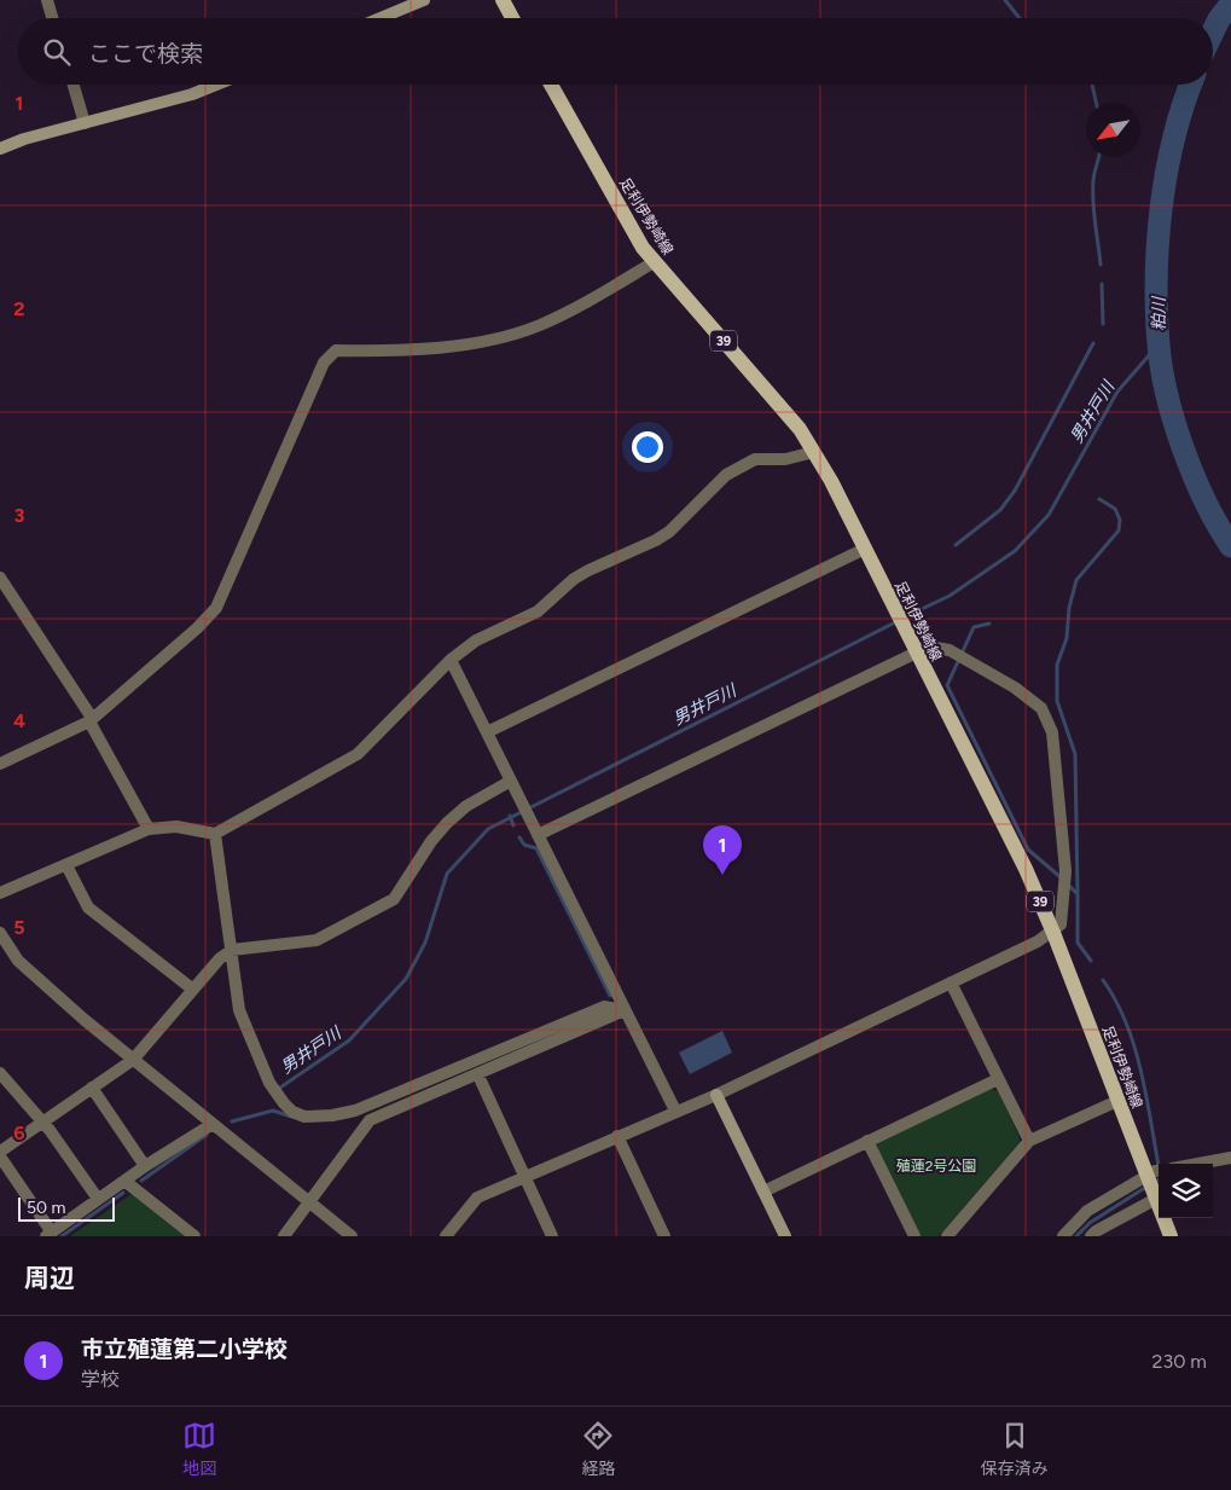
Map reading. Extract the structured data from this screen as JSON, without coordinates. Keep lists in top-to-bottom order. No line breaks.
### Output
{"streets":{"main road":["足利伊勢崎線","39"]},"water":["粕川","男井戸川"],"parks":["殖蓮2号公園"],"scale_bar":"50 m","north":"bottom left","page":{"search":"ここで検索","pins":"1","scale":"50 m","heading":"周辺","list":[{"mark":"1","name":"市立殖蓮第二小学校","note":"学校","value":"230 m"}],"nav":["地図","経路","保存済み"]},"grid":{"rows":["1","2","3","4","5","6"]}}
